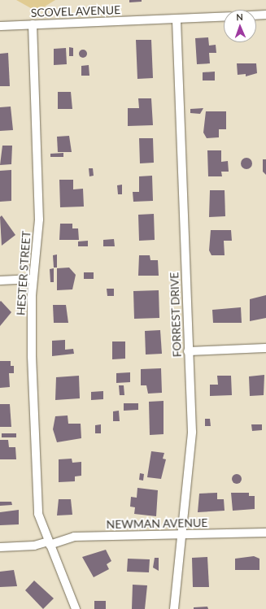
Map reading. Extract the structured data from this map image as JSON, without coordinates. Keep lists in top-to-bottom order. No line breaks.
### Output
{"streets":{"street":["SCOVEL AVENUE","HESTER STREET","FORREST DRIVE","NEWMAN AVENUE"]},"crossings":[["SCOVEL AVENUE","HESTER STREET"],["SCOVEL AVENUE","FORREST DRIVE"],["HESTER STREET","NEWMAN AVENUE"],["FORREST DRIVE","NEWMAN AVENUE"]],"north":"top"}
